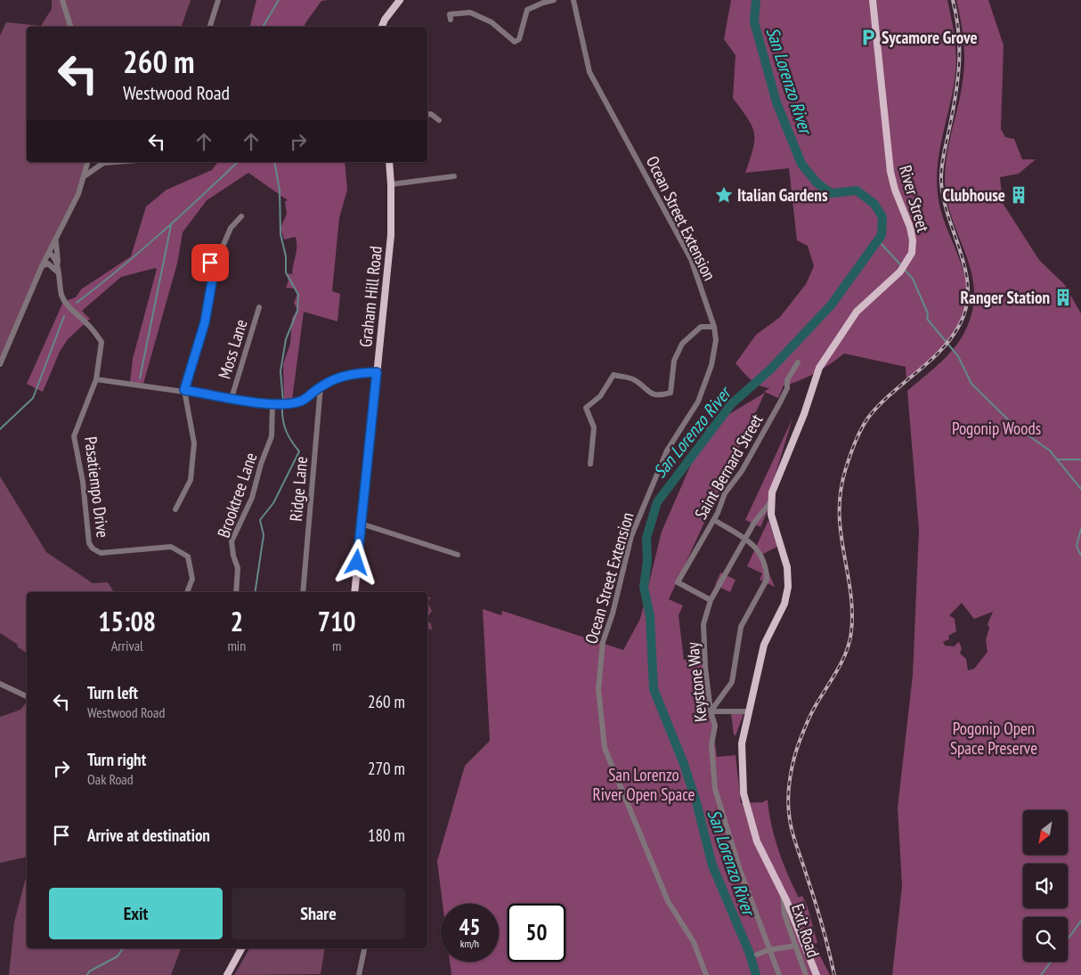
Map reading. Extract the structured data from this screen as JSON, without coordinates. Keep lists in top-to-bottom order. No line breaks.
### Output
{"streets":{"main road":["River Street","Graham Hill Road"],"street":["Ocean Street Extension","Moss Lane","Saint Bernard Street","Pasatiempo Drive","Ridge Lane","Brooktree Lane","Keystone Way","Exit Road"]},"crossings":[["River Street","Keystone Way"],["Saint Bernard Street","Keystone Way"]],"water":["San Lorenzo River"],"parks":["Pogonip Woods","Pogonip Open Space Preserve","San Lorenzo River Open Space"],"places":{"parking":["Sycamore Grove"],"place":["Italian Gardens"],"building":["Clubhouse","Ranger Station"]},"north":"bottom left","page":{"turn":["260 m","Westwood Road"],"eta":["15:08","Arrival","2","min","710","m"],"list":[{"name":"Turn left","note":"Westwood Road","value":"260 m"},{"name":"Turn right","note":"Oak Road","value":"270 m"},{"name":"Arrive at destination","value":"180 m"}],"buttons":["Exit","Share"],"speed":"45 km/h","limit":"50"}}
